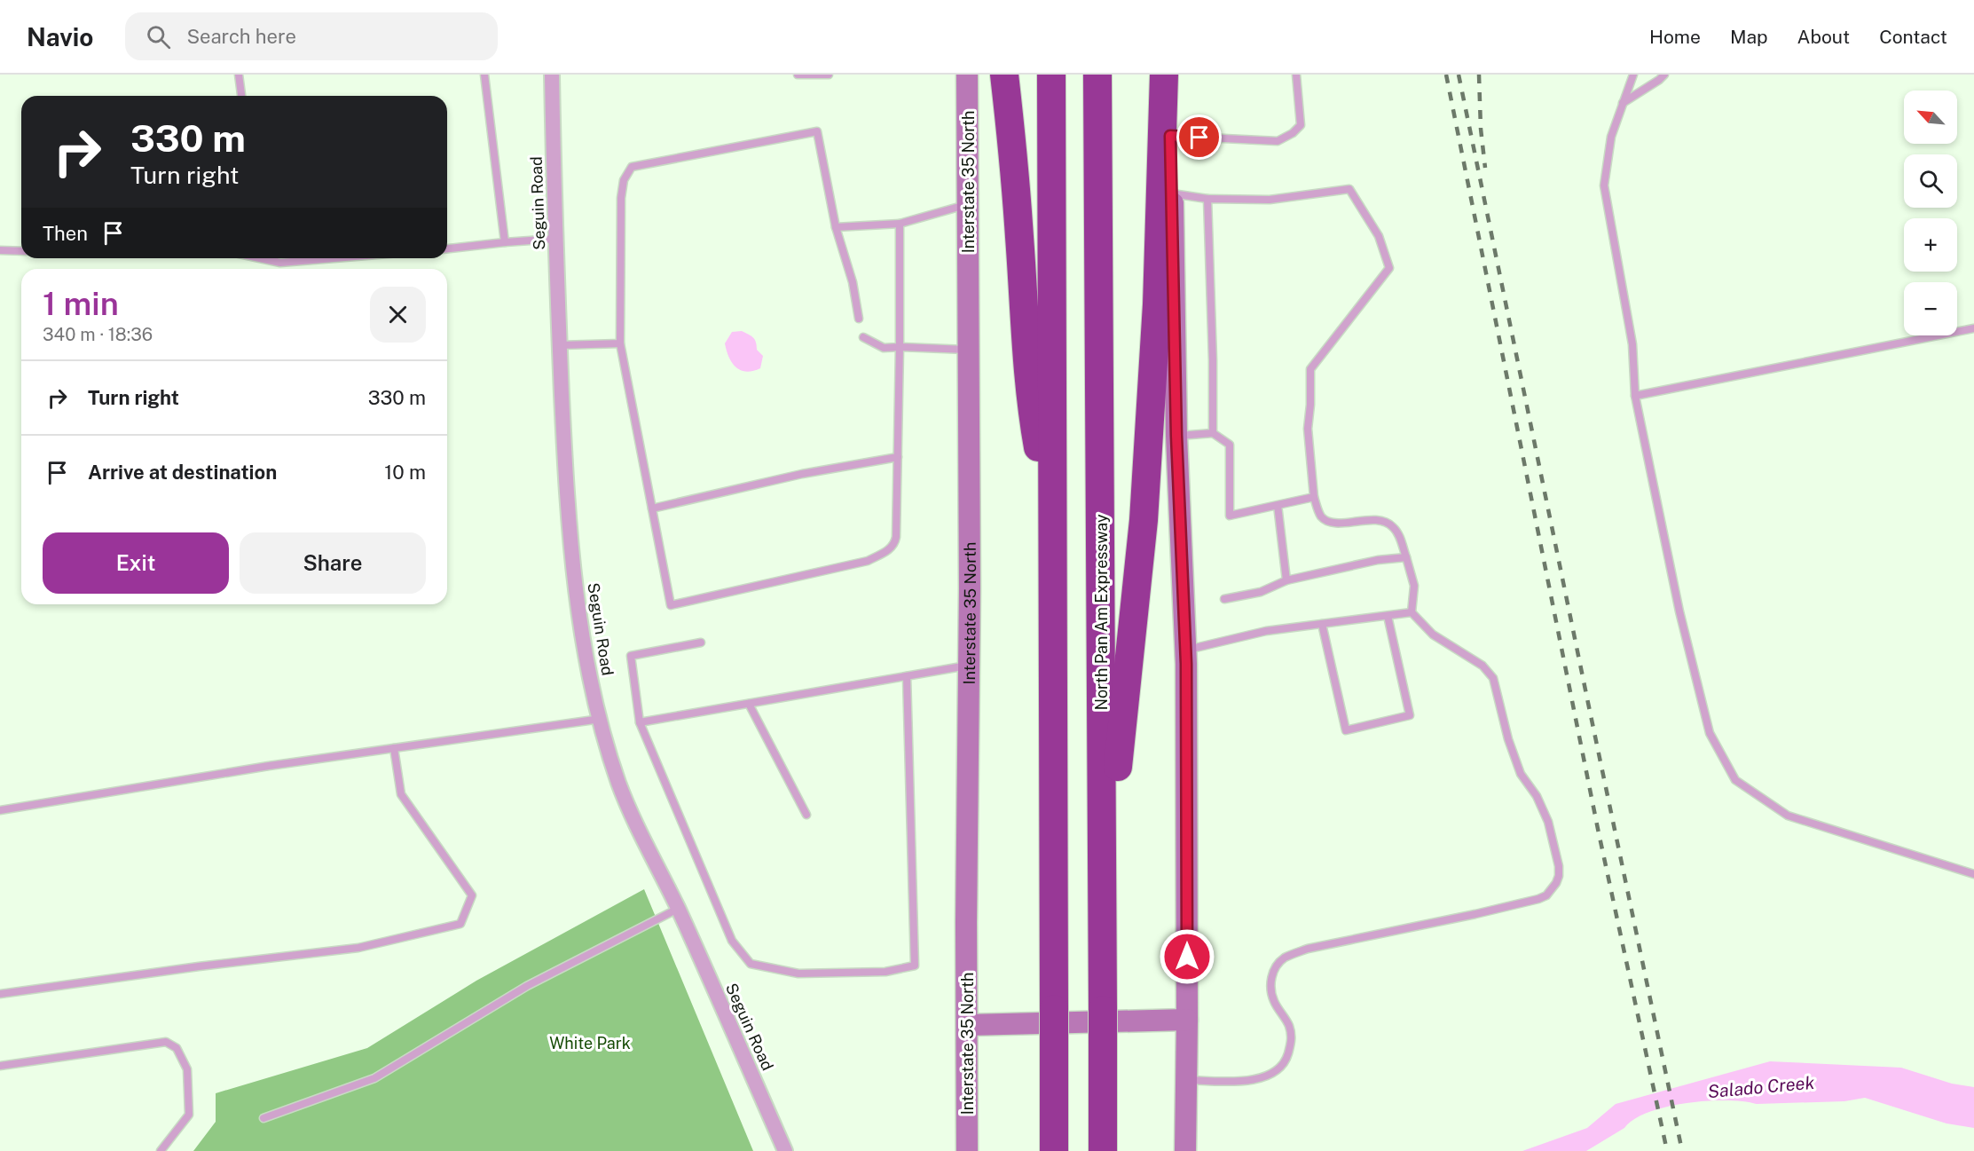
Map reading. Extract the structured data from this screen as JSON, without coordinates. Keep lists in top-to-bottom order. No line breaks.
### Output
{"streets":{"highway":["North Pan Am Expressway"],"main road":["Interstate 35 North"],"street":["Seguin Road"]},"water":["Salado Creek"],"parks":["White Park"],"north":"top left","page":{"header":"Navio","search":"Search here","nav":["Home","Map","About","Contact"],"map_buttons":["+","−"],"turn":["330 m","Turn right"],"then":"Then","heading":["1 min","340 m · 18:36"],"list":[{"name":"Turn right","value":"330 m"},{"name":"Arrive at destination","value":"10 m"}],"buttons":["Exit","Share"]}}
